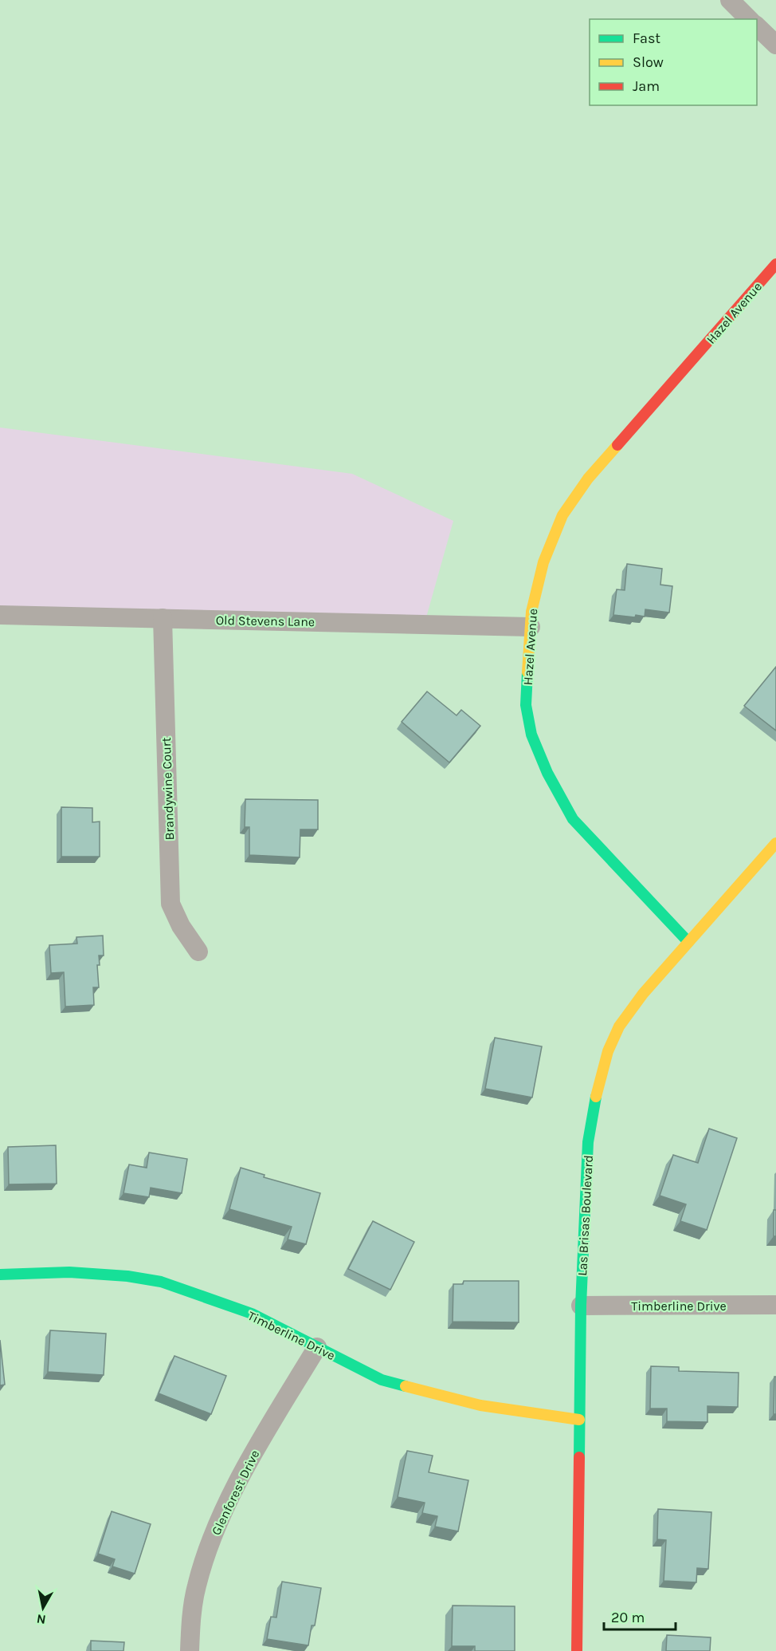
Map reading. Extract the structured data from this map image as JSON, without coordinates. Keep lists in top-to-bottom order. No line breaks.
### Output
{"streets":{"street":["Hazel Avenue","Old Stevens Lane","Brandywine Court","Las Brisas Boulevard","Timberline Drive","Glenforest Drive"]},"crossings":[["Hazel Avenue","Old Stevens Lane"],["Hazel Avenue","Las Brisas Boulevard"],["Old Stevens Lane","Brandywine Court"],["Las Brisas Boulevard","Timberline Drive"],["Timberline Drive","Glenforest Drive"]],"legend":["Fast","Slow","Jam"],"scale_bar":"20 m","north":"bottom"}
